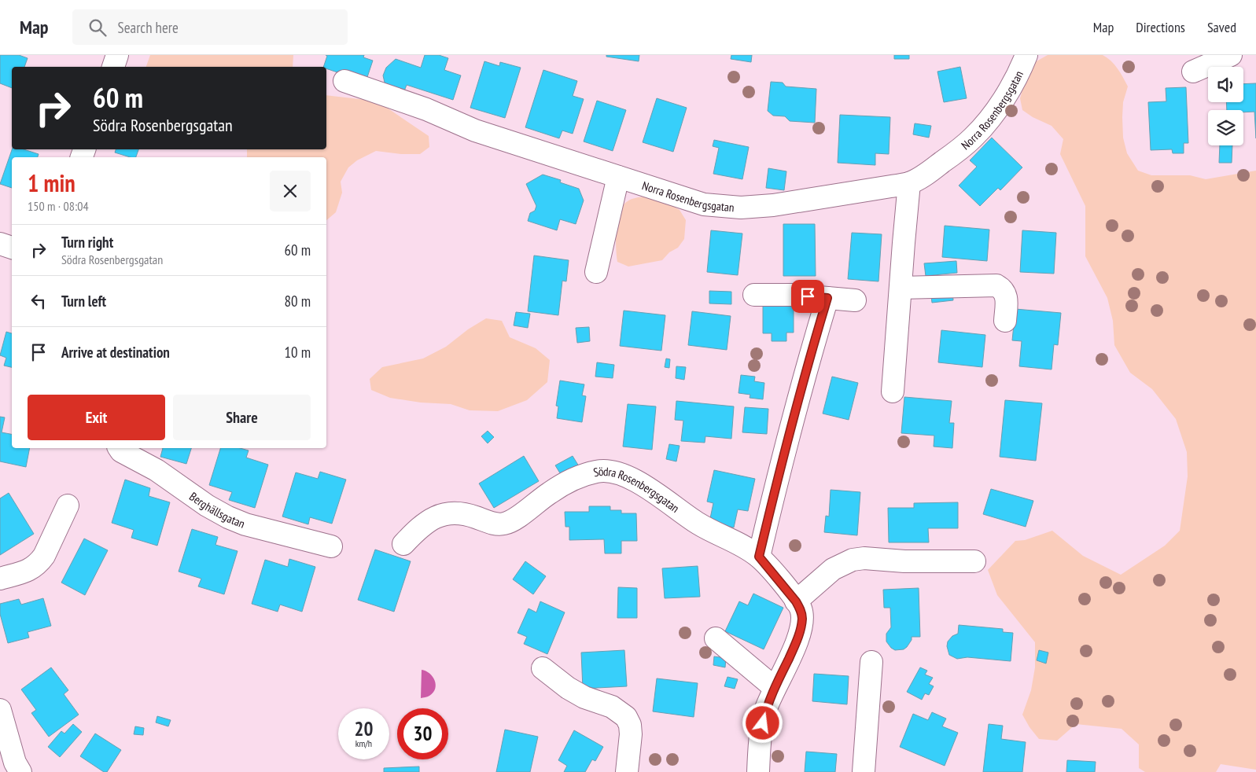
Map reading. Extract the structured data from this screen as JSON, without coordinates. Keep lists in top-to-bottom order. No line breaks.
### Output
{"streets":{"street":["Norra Rosenbergsgatan","Södra Rosenbergsgatan","Berghällsgatan"]},"page":{"header":"Map","search":"Search here","nav":["Map","Directions","Saved"],"turn":["60 m","Södra Rosenbergsgatan"],"heading":["1 min","150 m · 08:04"],"list":[{"name":"Turn right","note":"Södra Rosenbergsgatan","value":"60 m"},{"name":"Turn left","value":"80 m"},{"name":"Arrive at destination","value":"10 m"}],"buttons":["Exit","Share"],"speed":"20 km/h","limit":"30"}}
